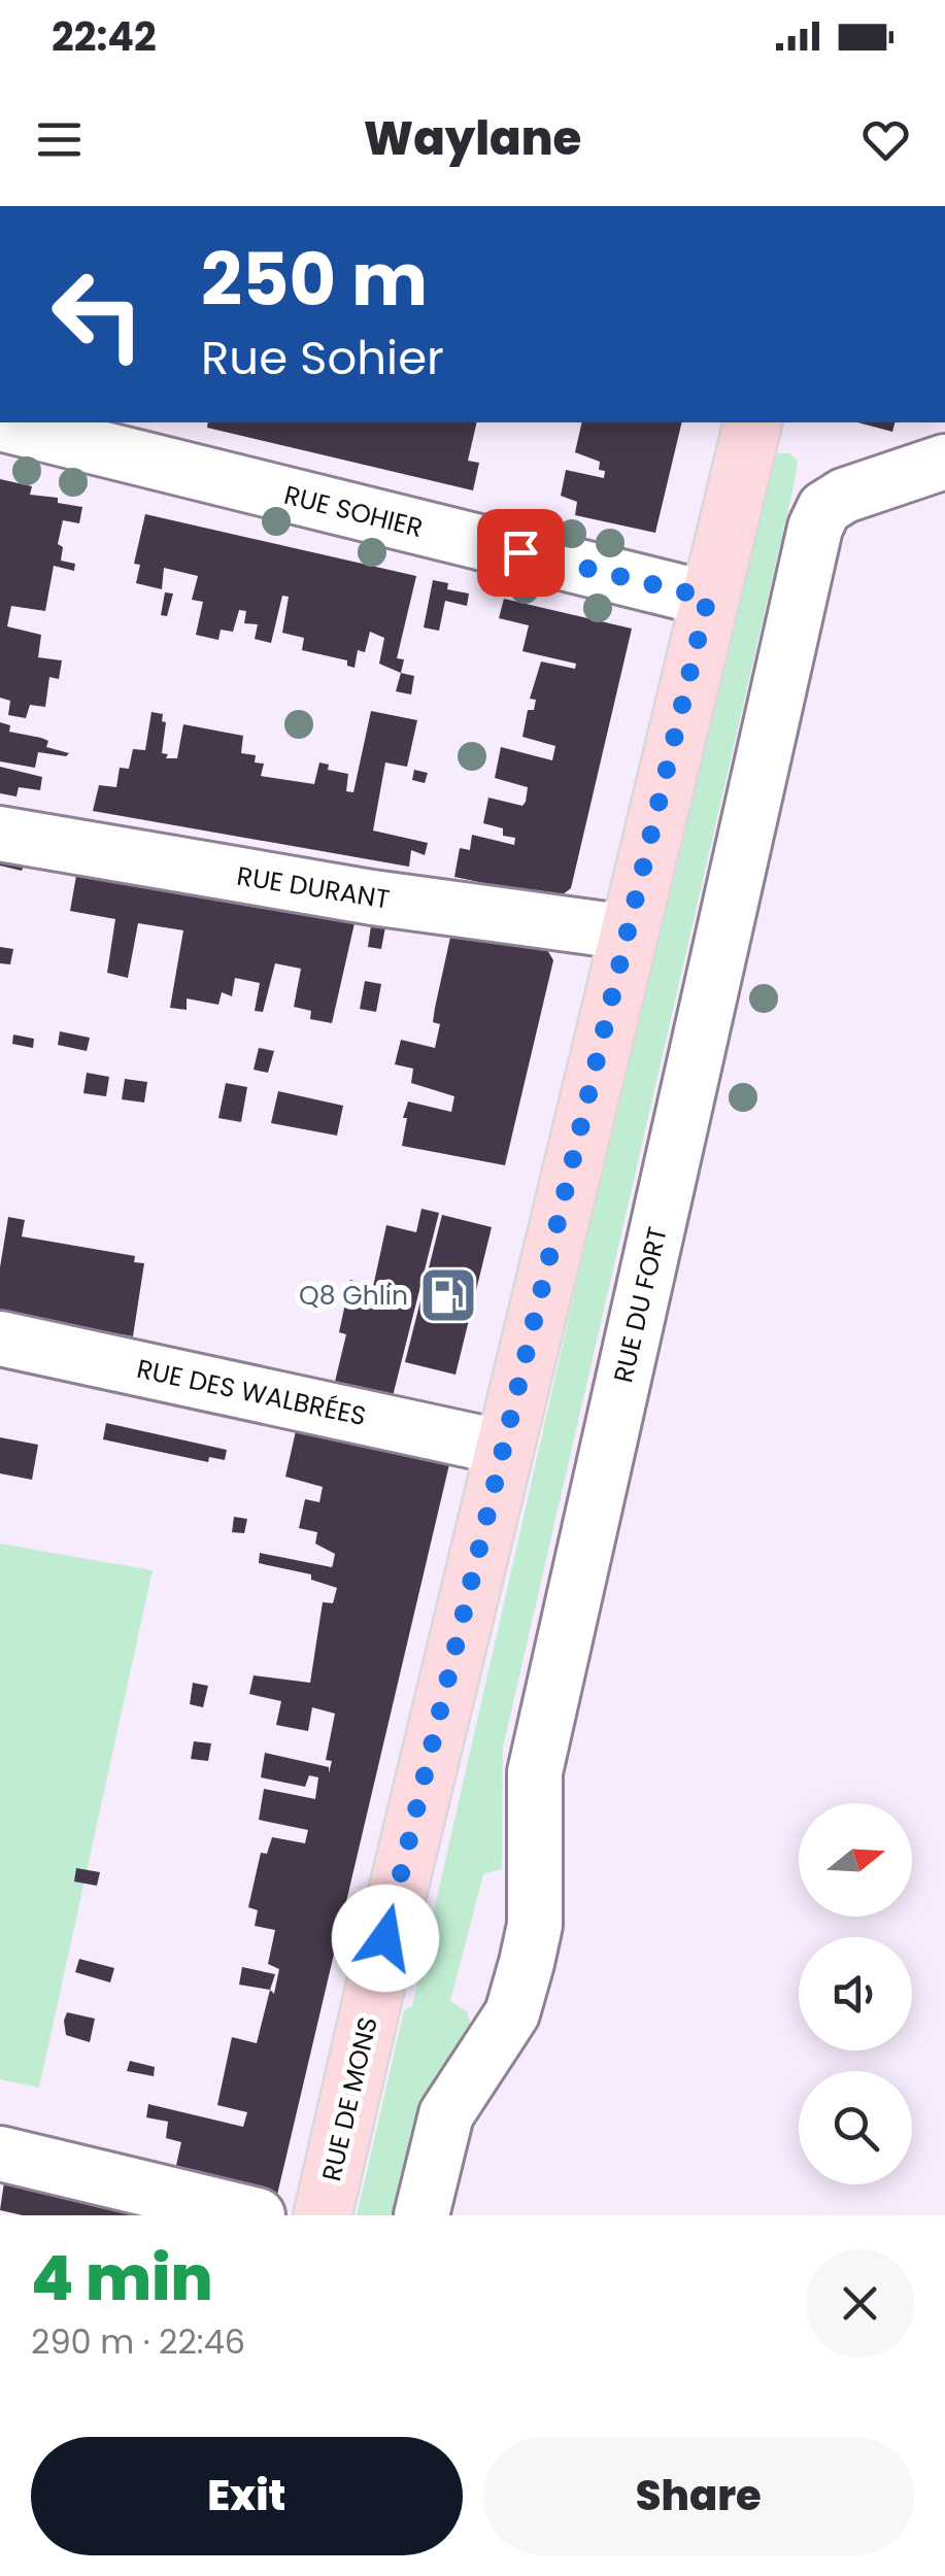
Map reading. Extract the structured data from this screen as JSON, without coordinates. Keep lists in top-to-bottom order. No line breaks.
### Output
{"streets":{"main road":["RUE DE MONS"],"street":["RUE SOHIER","RUE DURANT","RUE DU FORT","RUE DES WALBRÉES"]},"crossings":[["RUE SOHIER","RUE DE MONS"],["RUE DURANT","RUE DE MONS"],["RUE DES WALBRÉES","RUE DE MONS"]],"places":{"fuel station":["Q8 Ghlin"]},"north":"right","page":{"status":"22:42","header":"Waylane","turn":["250 m","Rue Sohier"],"heading":["4 min","290 m · 22:46"],"buttons":["Exit","Share"]}}
